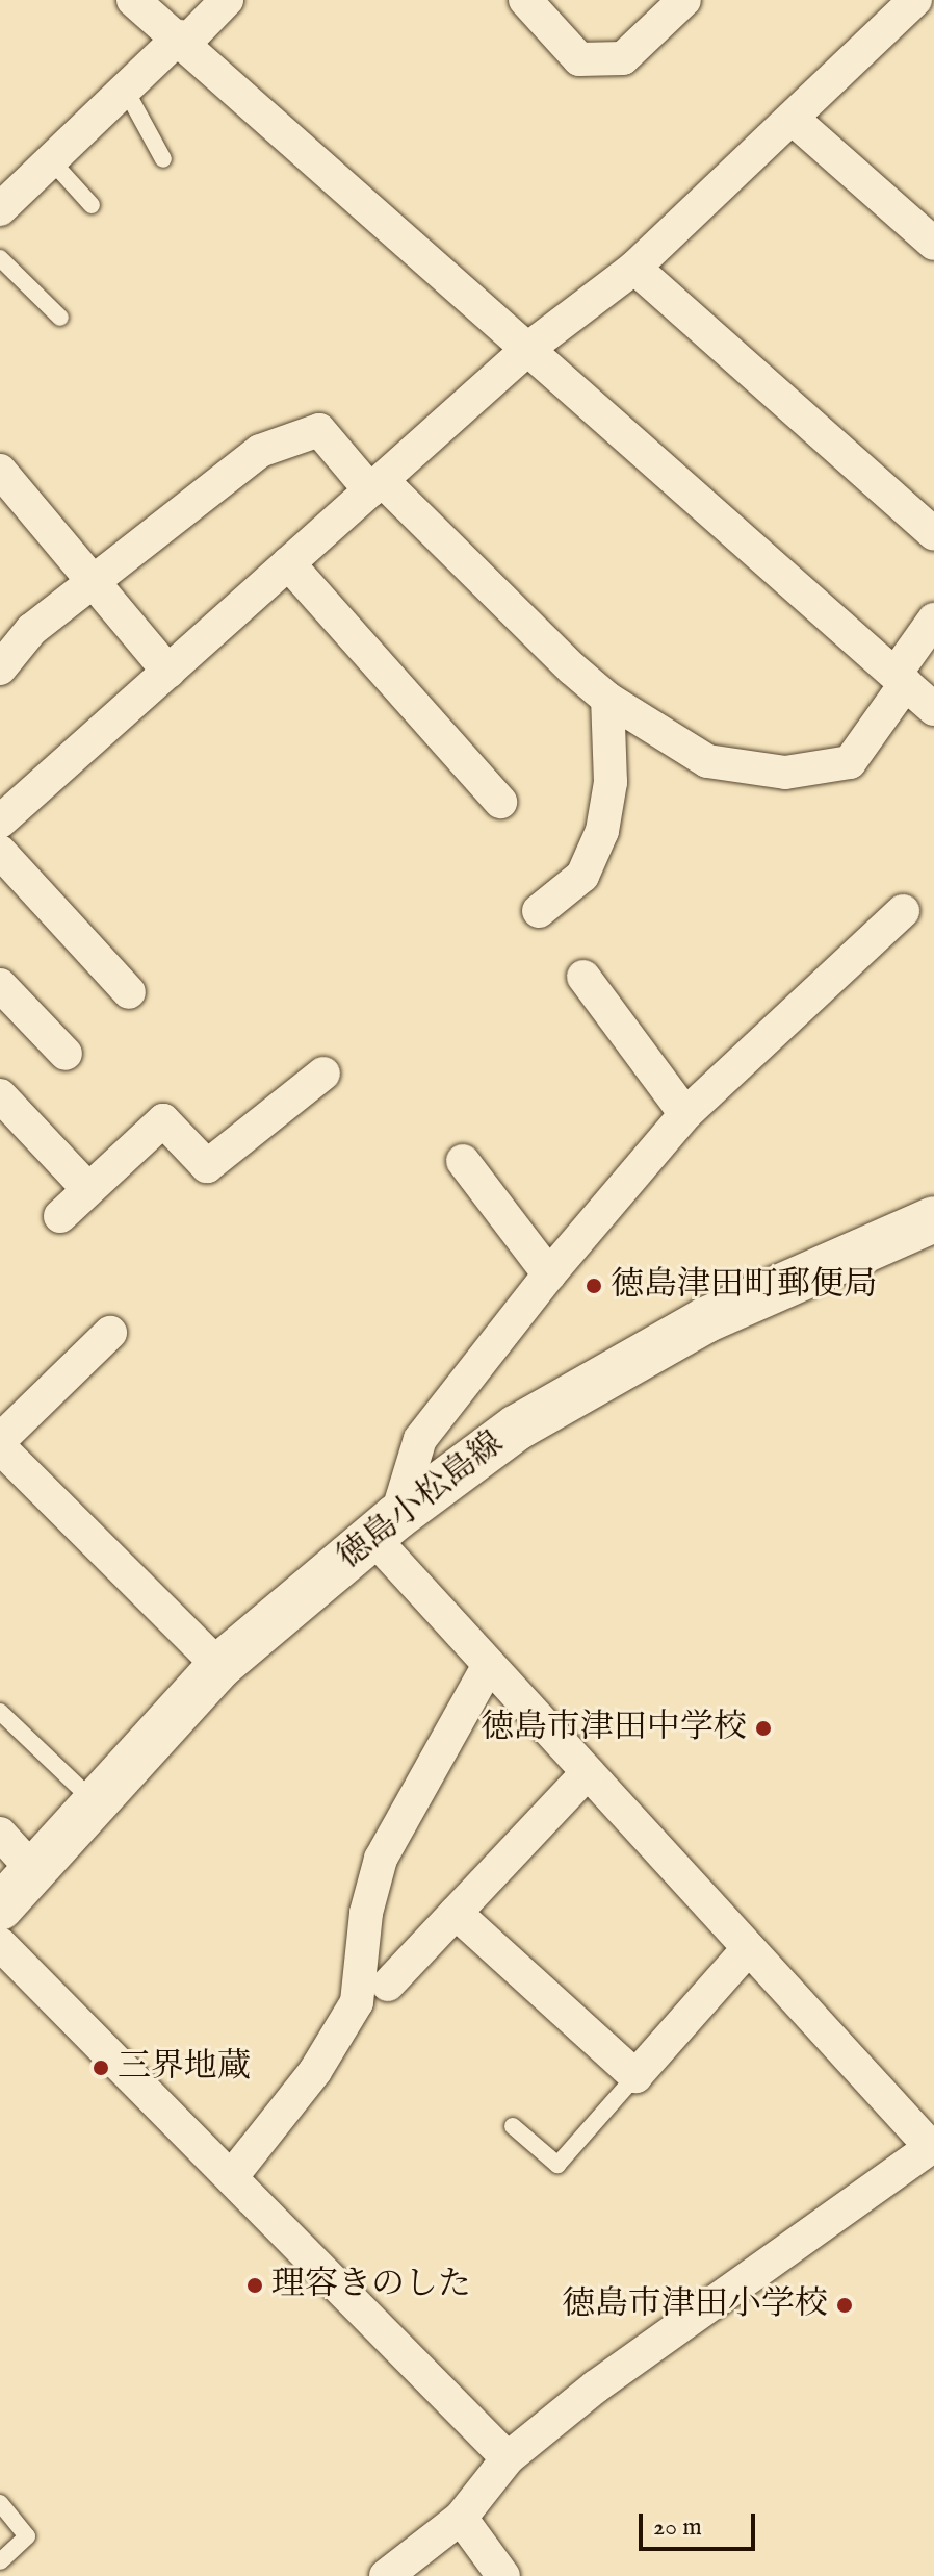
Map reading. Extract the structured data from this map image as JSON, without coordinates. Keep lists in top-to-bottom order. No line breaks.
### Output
{"streets":{"main road":["徳島小松島線"]},"places":["徳島津田町郵便局","徳島市津田中学校","三界地蔵","理容きのした","徳島市津田小学校"],"scale_bar":"20 m"}
